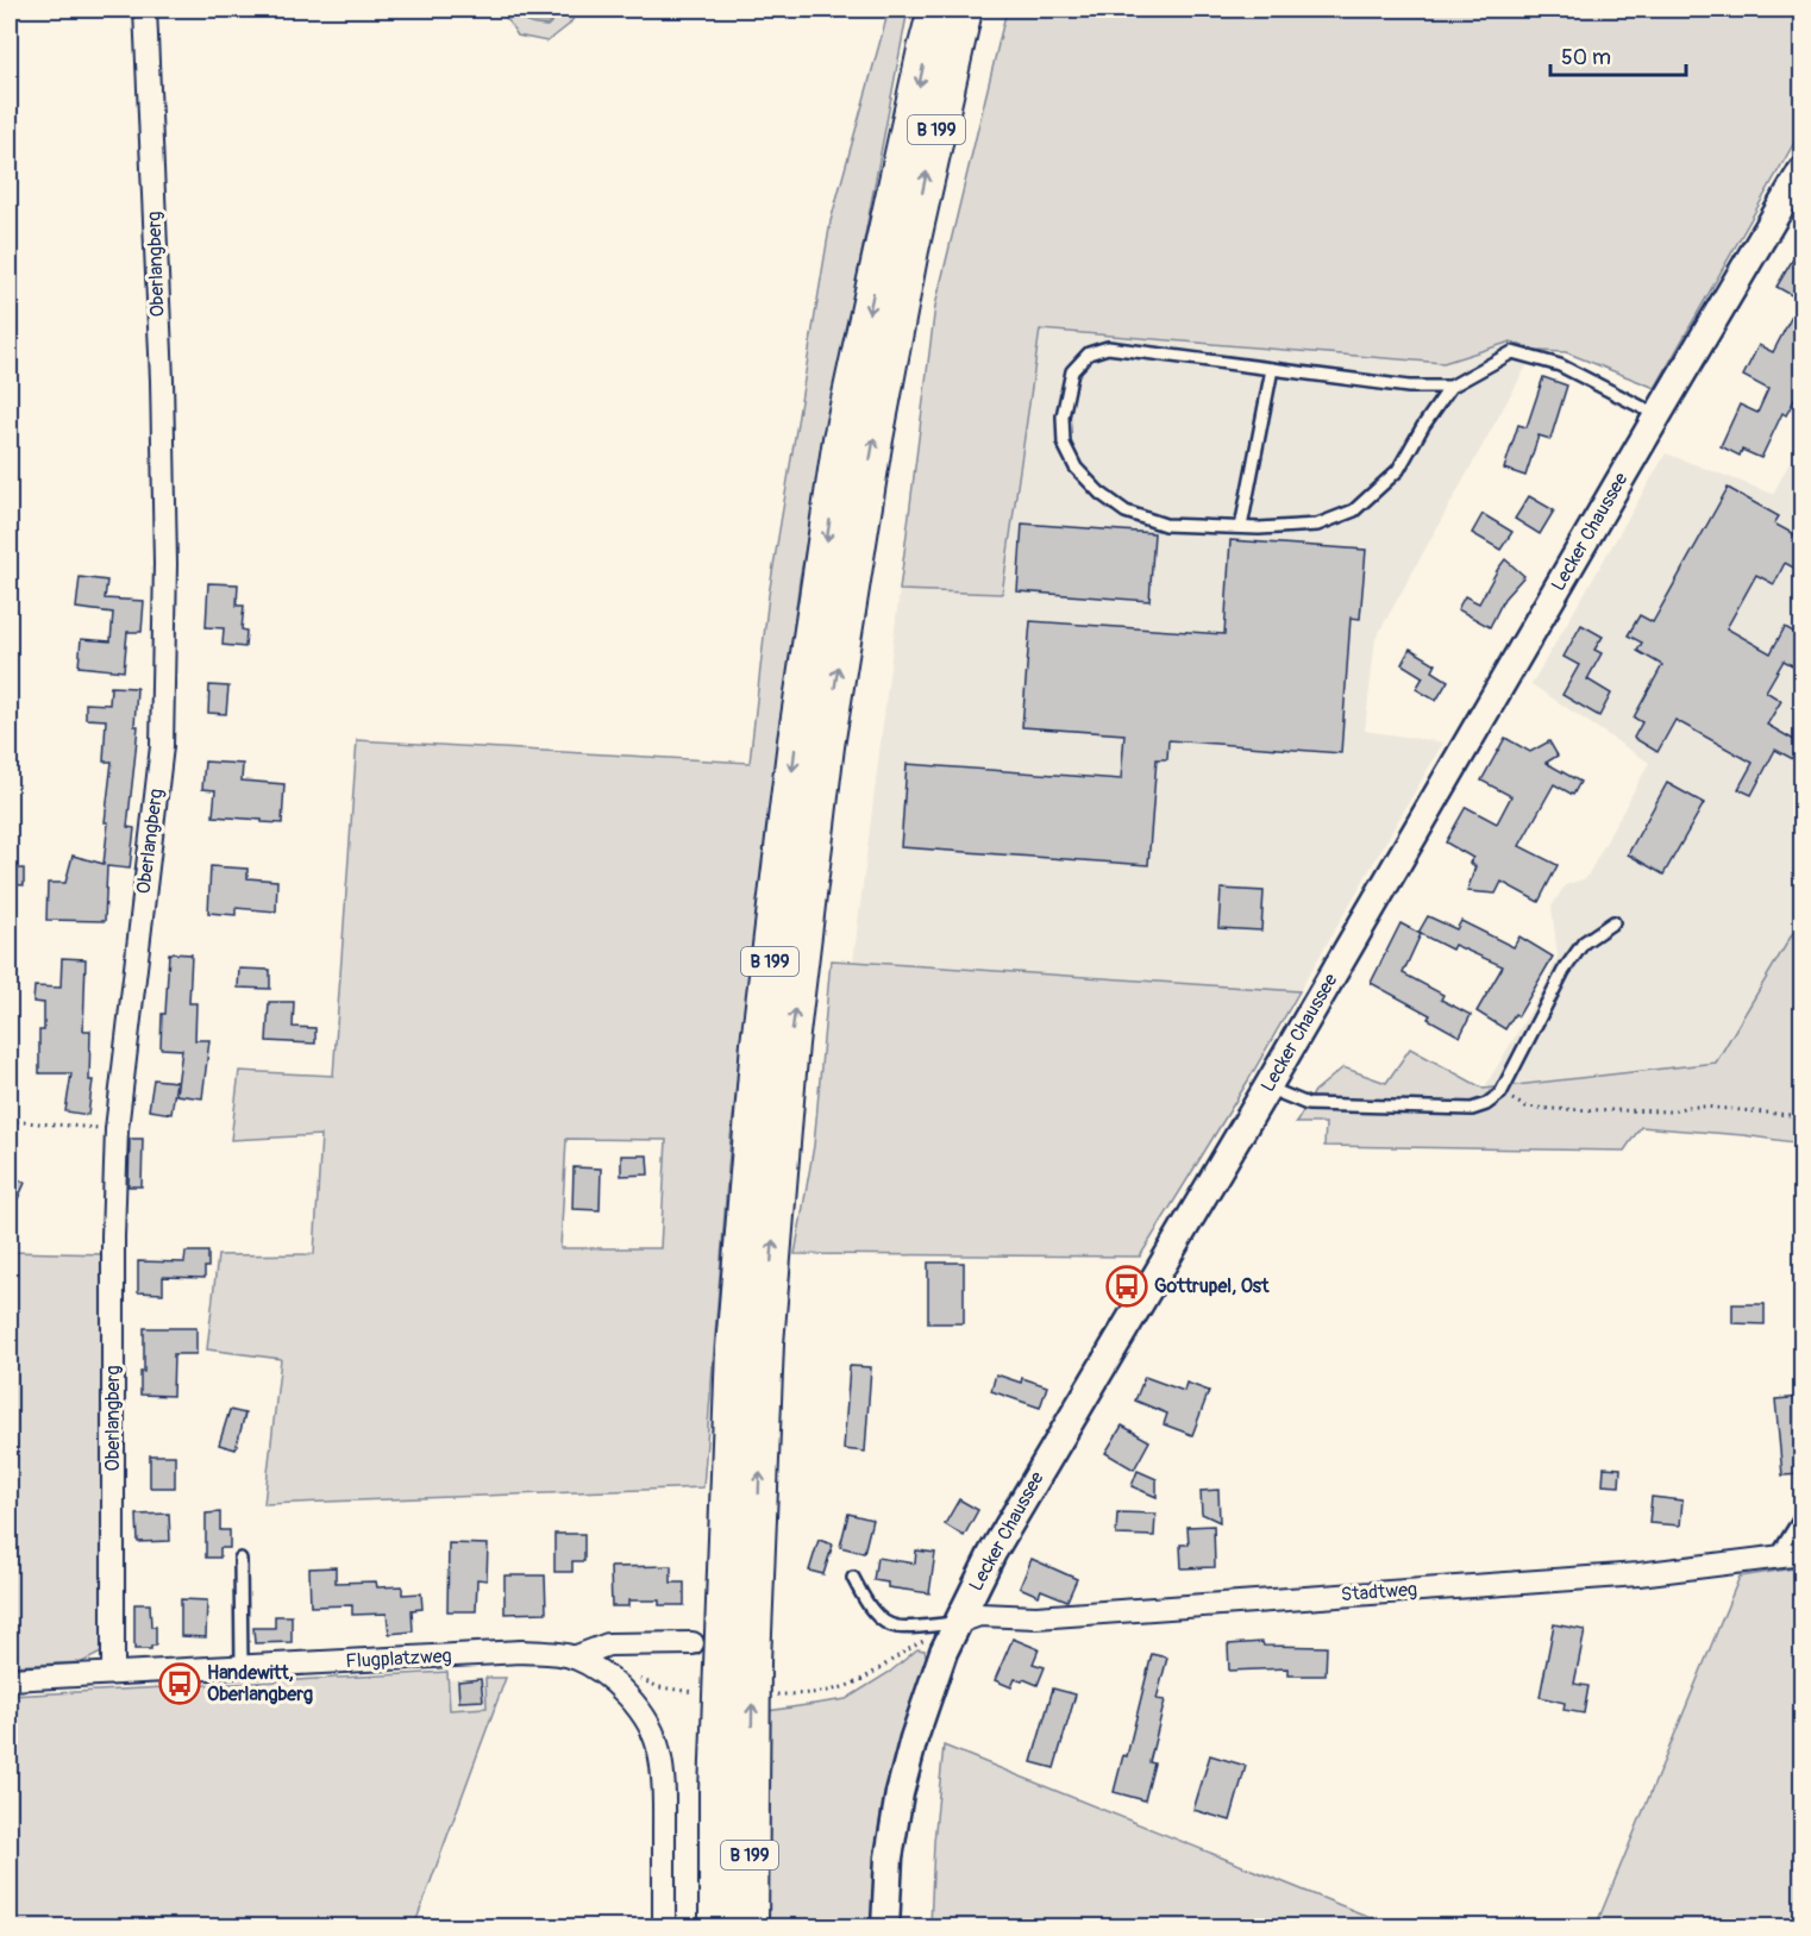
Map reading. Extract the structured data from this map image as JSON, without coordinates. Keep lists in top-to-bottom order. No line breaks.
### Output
{"streets":{"highway":["B 199"],"street":["Oberlangberg","Lecker Chaussee","Stadtweg","Flugplatzweg"]},"crossings":[["Oberlangberg","Flugplatzweg"],["Lecker Chaussee","Stadtweg"]],"places":{"bus stop":["Gottrupel, Ost","Handewitt, Oberlangberg"]},"scale_bar":"50 m"}
